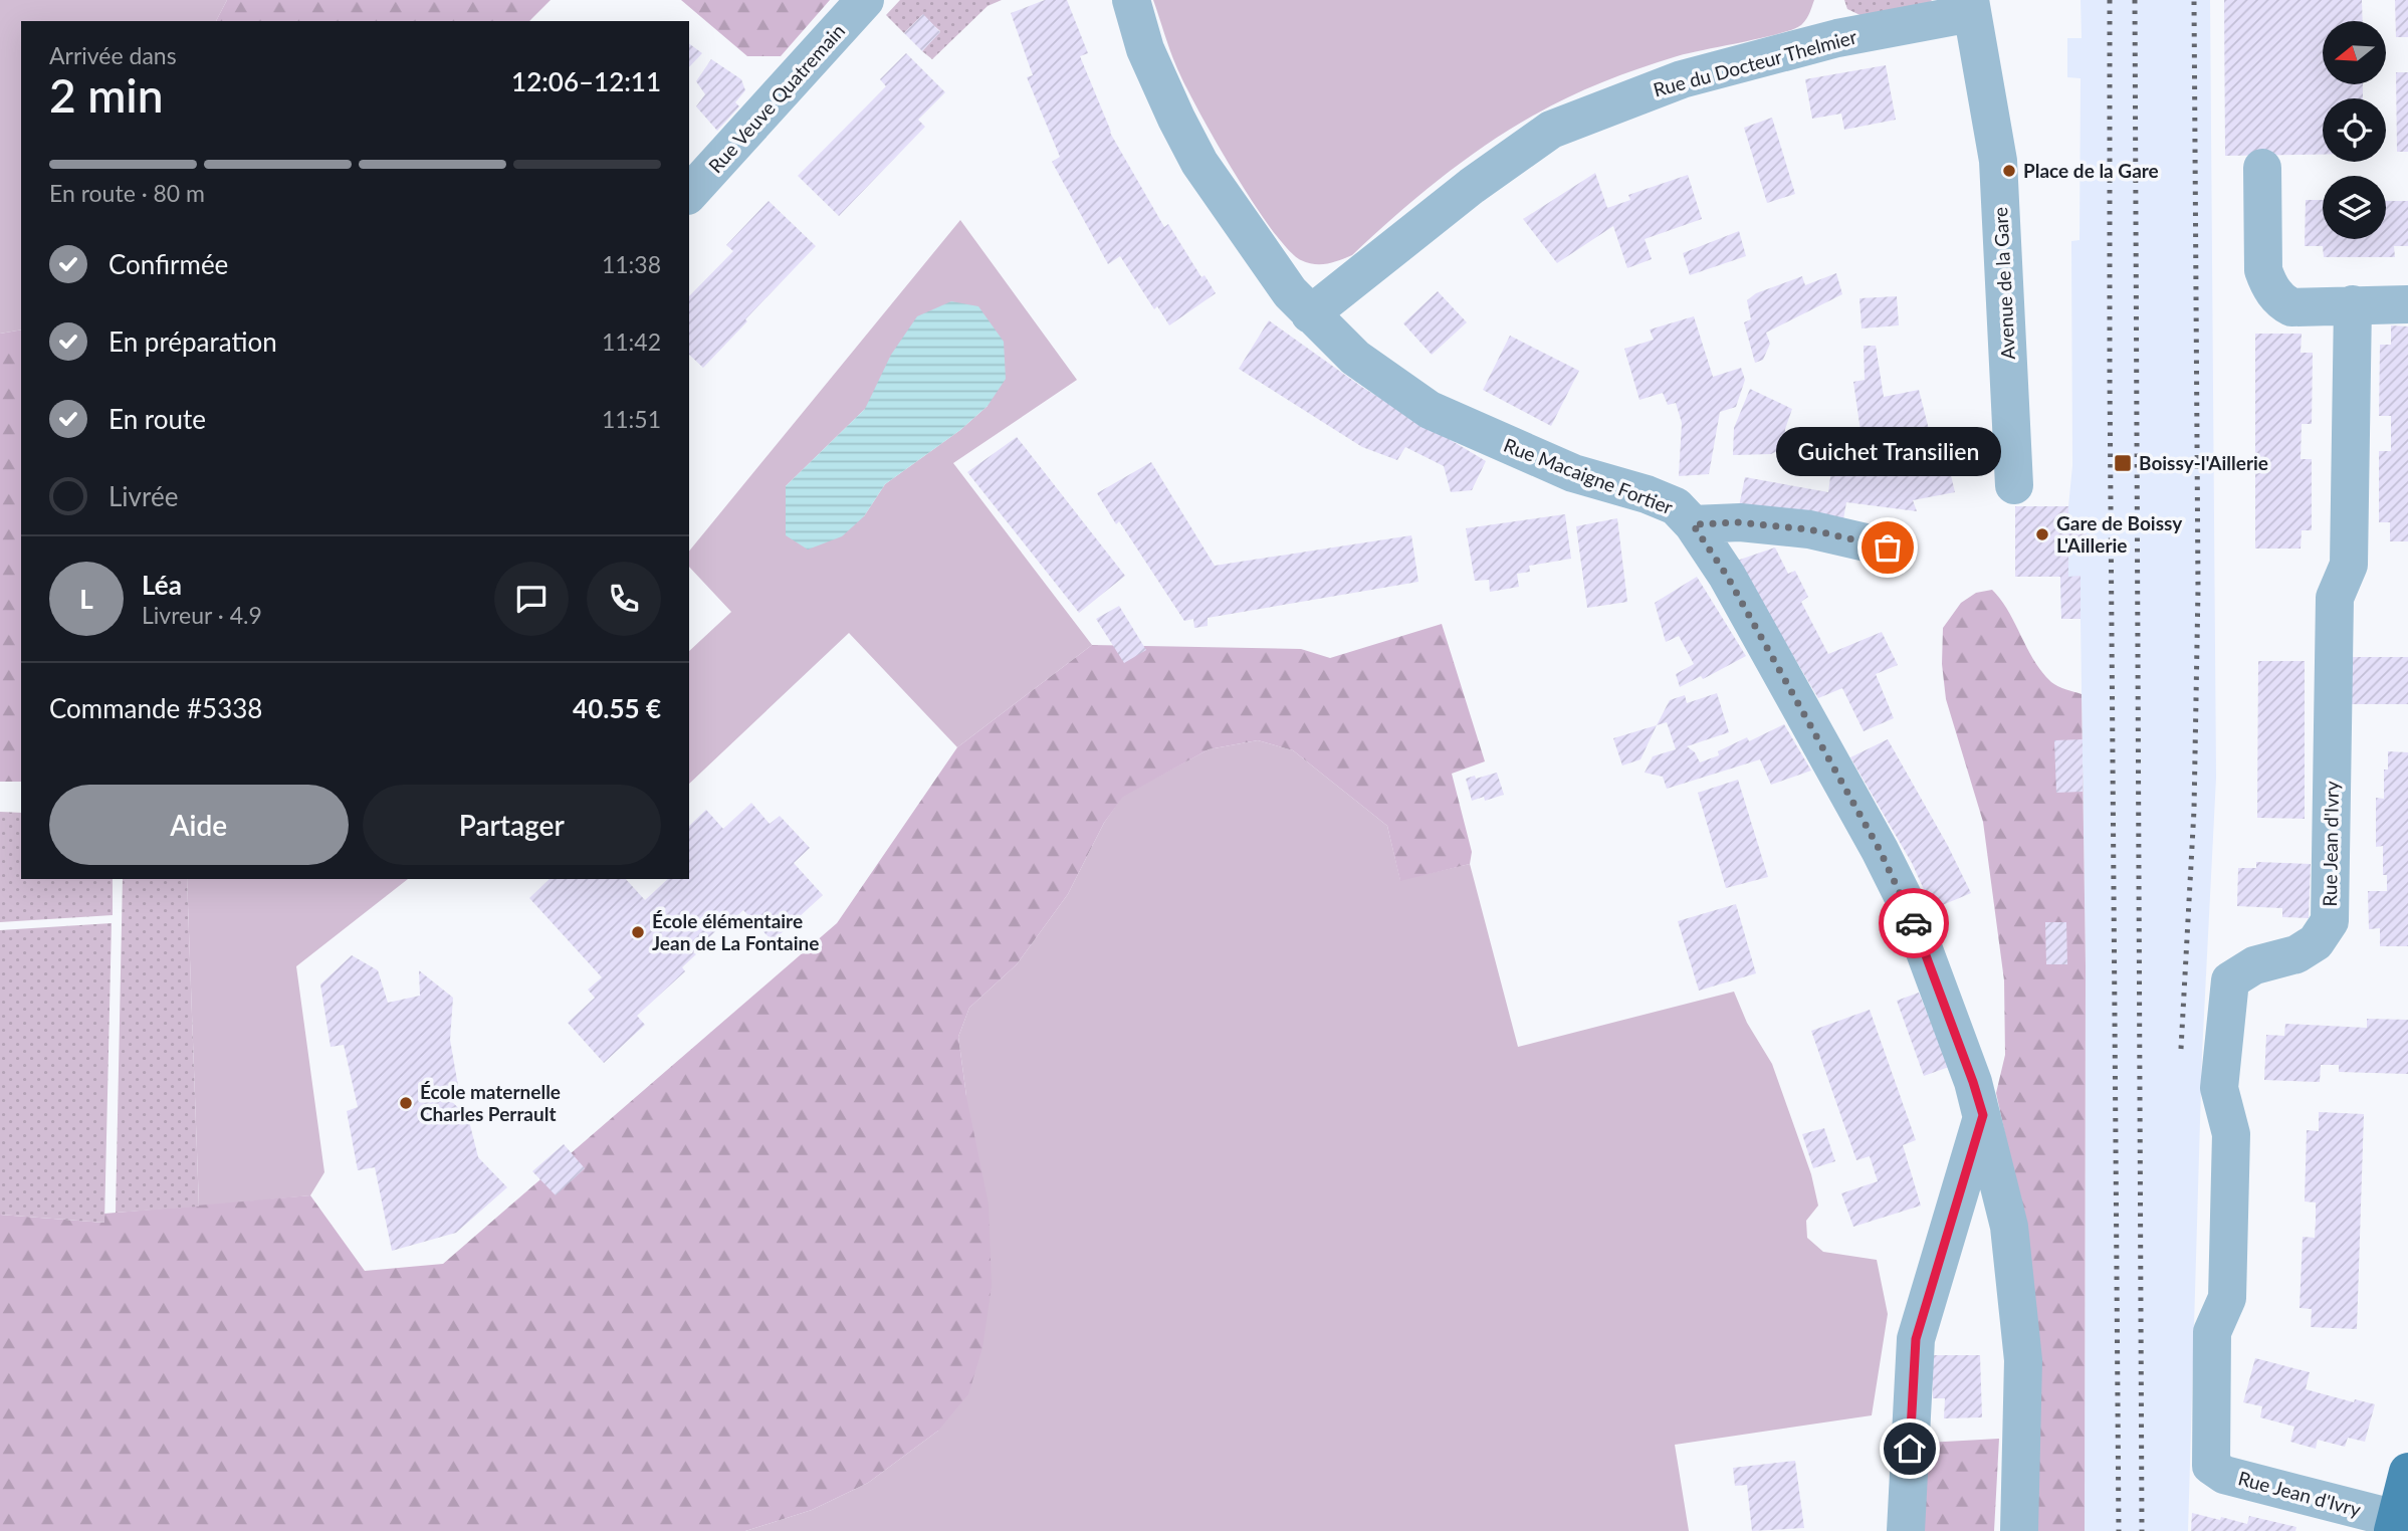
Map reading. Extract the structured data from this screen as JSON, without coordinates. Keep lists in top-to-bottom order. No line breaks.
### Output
{"streets":{"street":["Rue du Docteur Thelmier","Rue Veuve Quatremain","Avenue de la Gare","Rue Macaigne Fortier","Rue Jean d'Ivry"]},"crossings":[["Rue du Docteur Thelmier","Avenue de la Gare"],["Rue du Docteur Thelmier","Rue Macaigne Fortier"]],"places":{"other":["Place de la Gare","Gare de Boissy L'Aillerie","Guichet Transilien","École élémentaire Jean de La Fontaine","École maternelle Charles Perrault"],"transit":["Boissy-l'Aillerie"]},"north":"left","page":{"heading":["2 min","Arrivée dans","12:06–12:11"],"panel":["Léa","Livreur · 4.9","Commande #5338","40.55 €"],"bar":"En route · 80 m","list":[["Confirmée","11:38"],["En préparation","11:42"],["En route","11:51"],"Livrée"],"bubble":"Guichet Transilien","round":"L","buttons":["Aide","Partager"]}}
